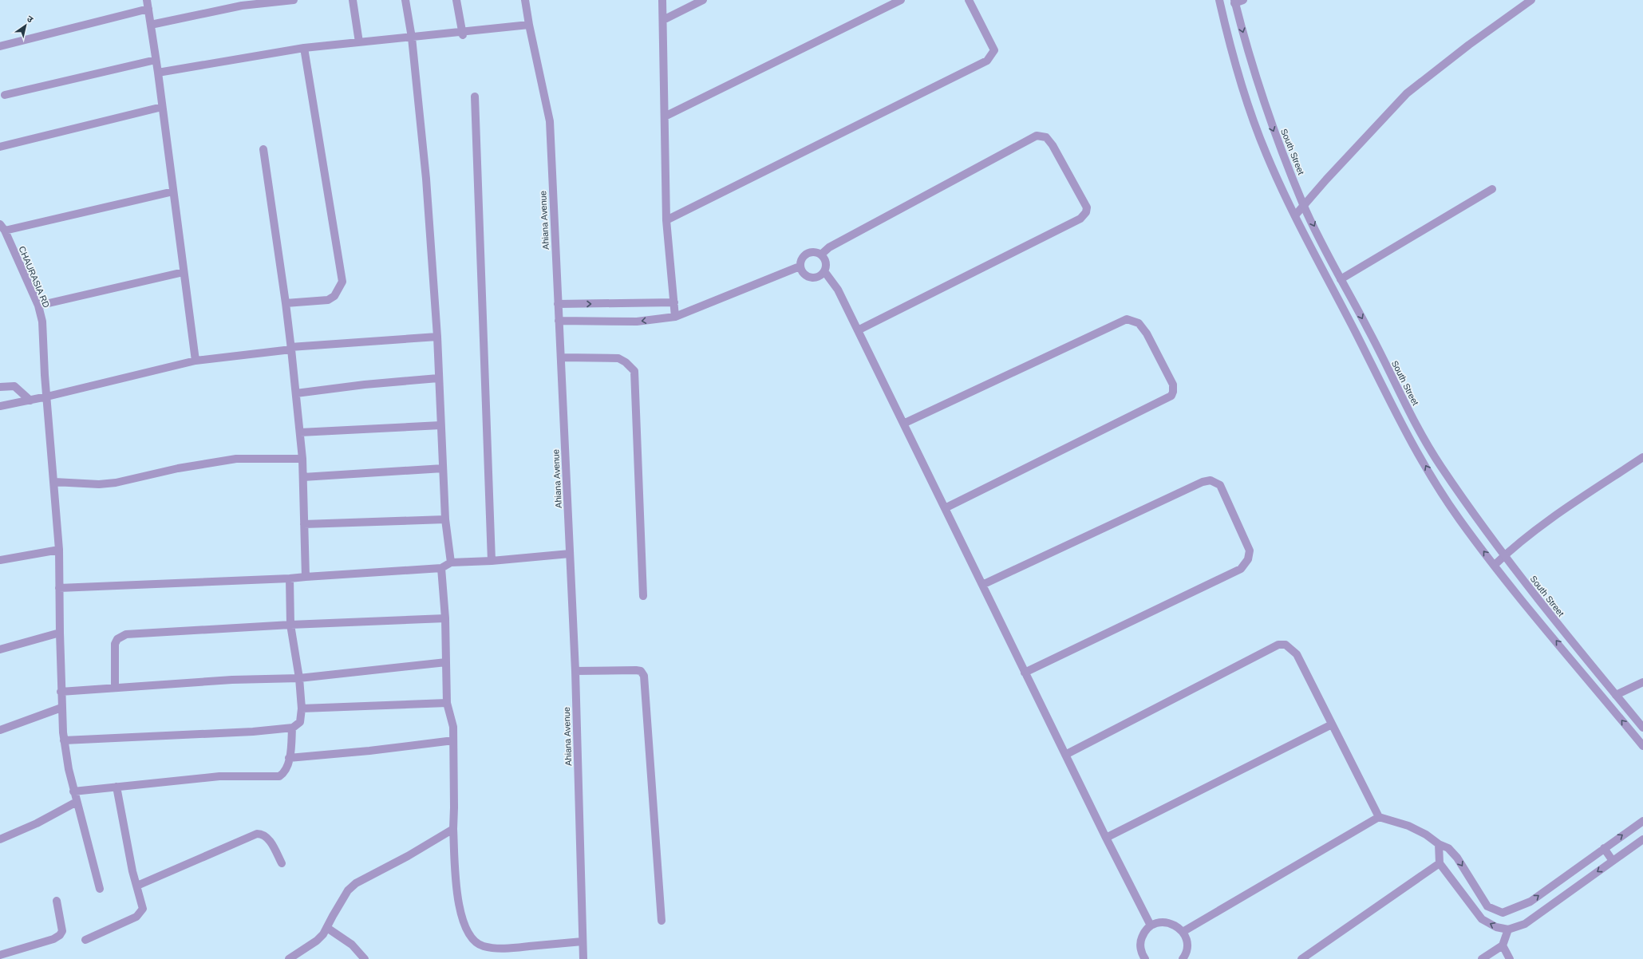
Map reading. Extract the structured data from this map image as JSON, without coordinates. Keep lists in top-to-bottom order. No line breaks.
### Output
{"streets":{"street":["South Street","Ahiana Avenue","CHAURASIA RD"]},"north":"top right"}
